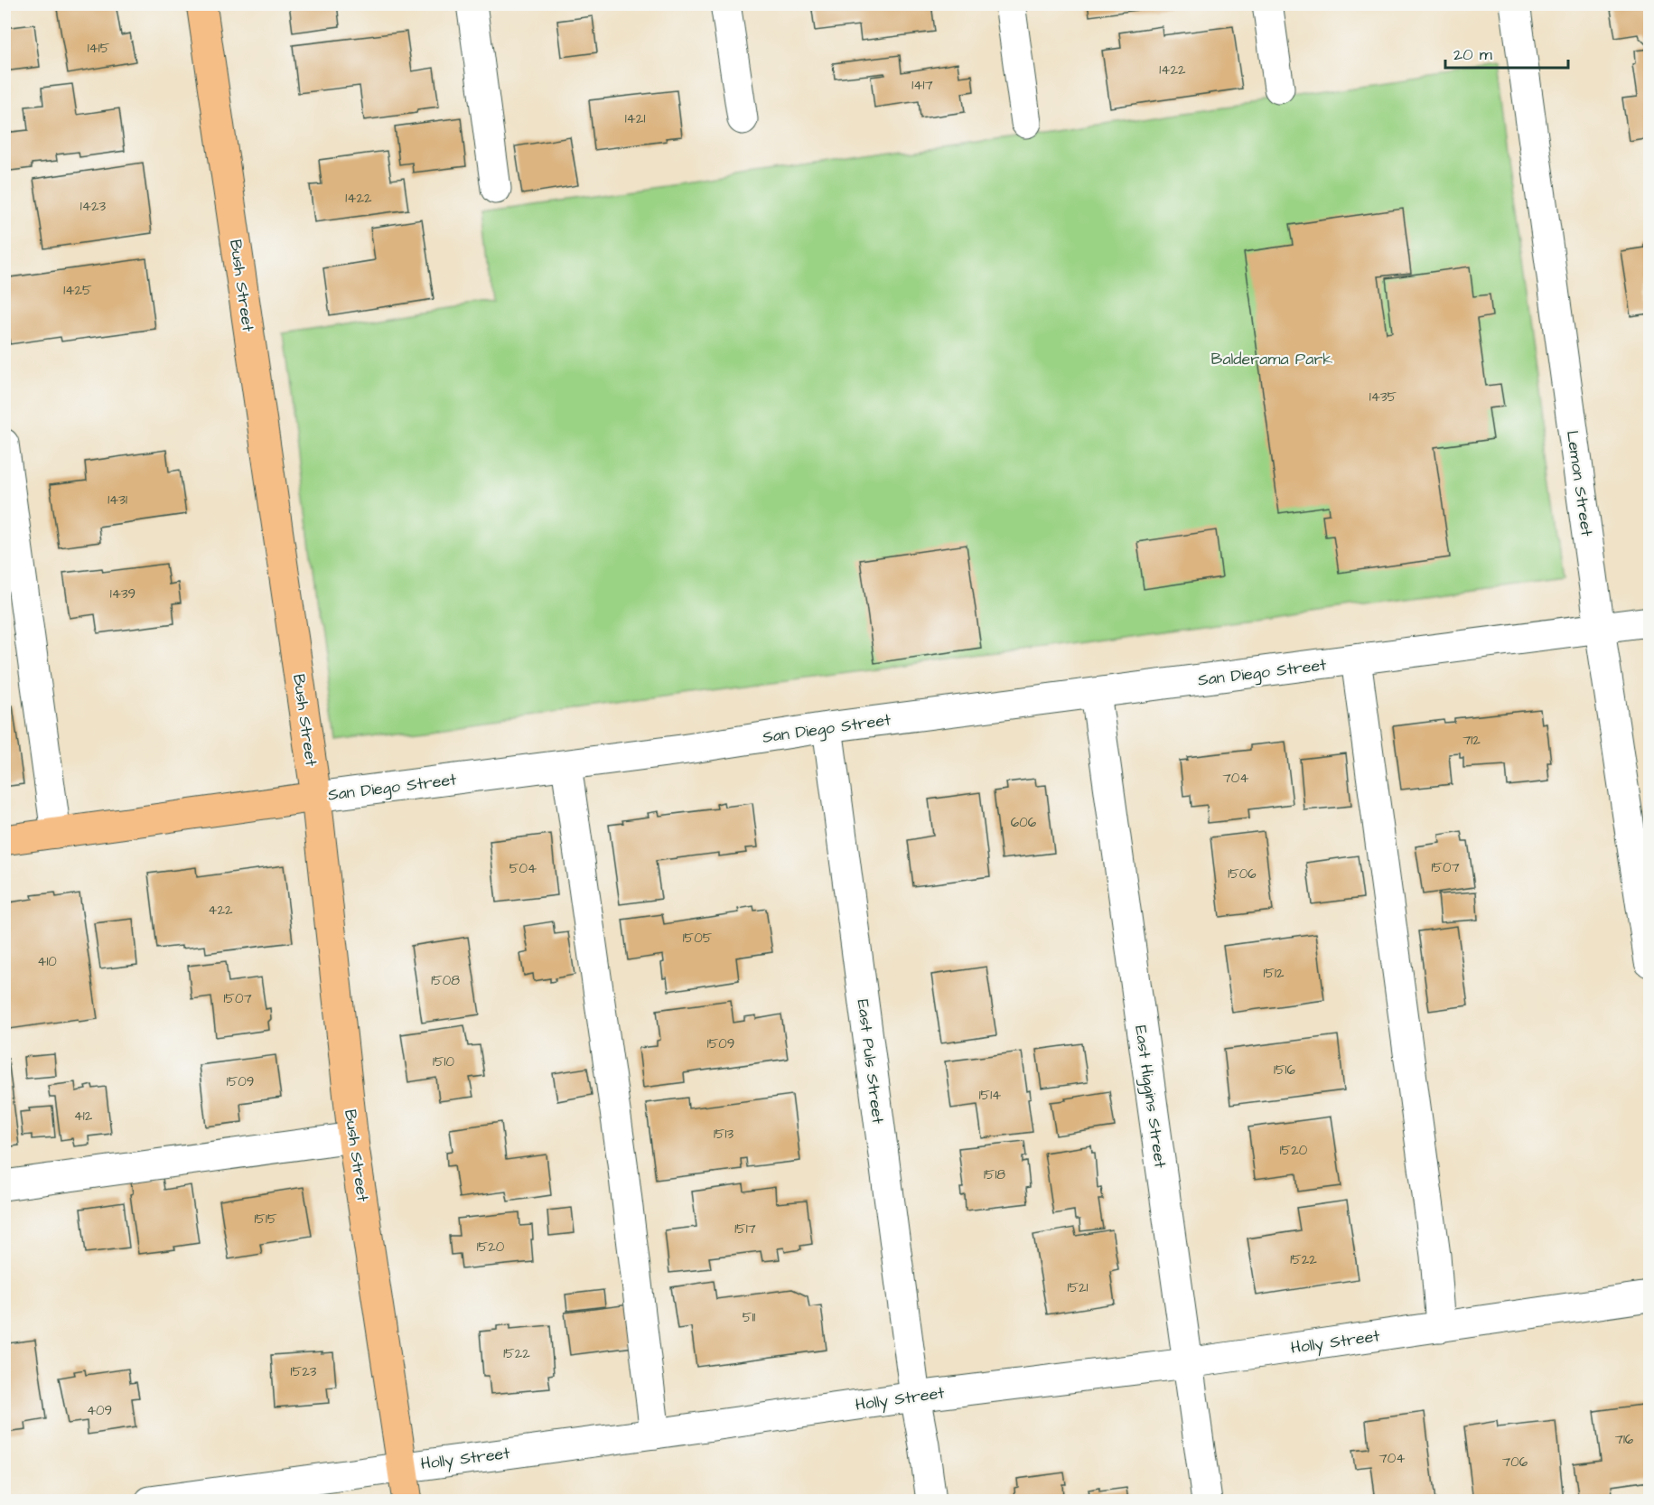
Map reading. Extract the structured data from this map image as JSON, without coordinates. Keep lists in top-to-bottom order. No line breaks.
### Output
{"streets":{"main road":["Bush Street","San Diego Street"],"street":["Lemon Street","East Puls Street","East Higgins Street","Holly Street"]},"crossings":[["Bush Street","San Diego Street"],["Bush Street","Holly Street"],["Lemon Street","San Diego Street"],["San Diego Street","East Puls Street"],["San Diego Street","East Higgins Street"],["East Puls Street","Holly Street"],["East Higgins Street","Holly Street"]],"parks":["Balderama Park"],"house_numbers":["1415","1422","1417","1421","1422","1423","1425","1435","1431","1439","712","704","606","1507","504","1506","422","1505","410","1512","1508","1507","1509","1510","1516","1509","1514","412","1513","1520","1518","1515","1517","1520","1522","1521","511","1522","1523","409","716","704","706"],"scale_bar":"20 m"}
